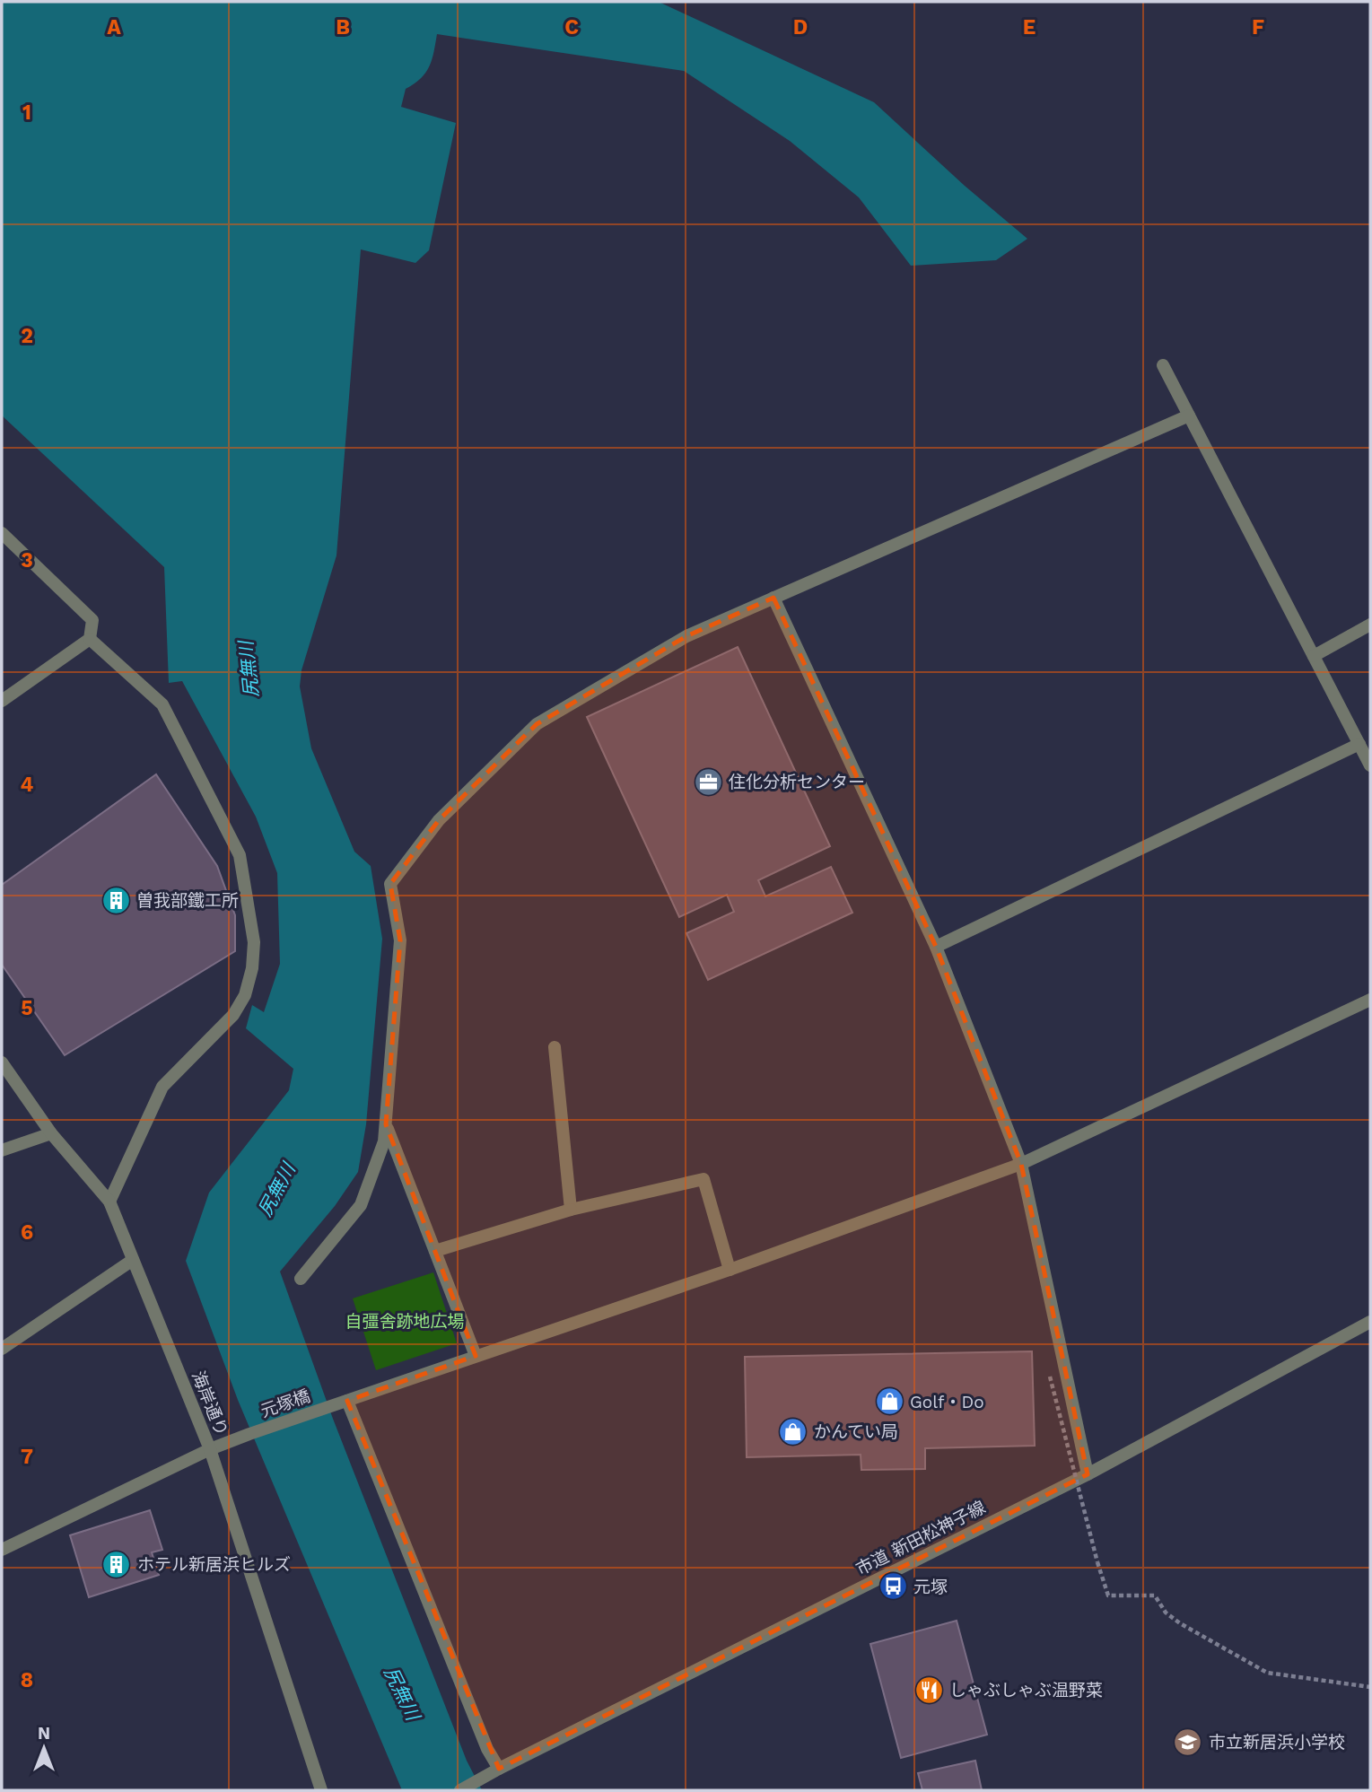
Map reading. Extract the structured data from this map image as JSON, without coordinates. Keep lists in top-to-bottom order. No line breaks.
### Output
{"streets":{"street":["海岸通り","元塚橋","市道 新田松神子線"]},"crossings":[["海岸通り","元塚橋"]],"water":["尻無川"],"parks":["自彊舎跡地広場"],"places":{"office":["住化分析センター"],"building":["曽我部鐵工所","ホテル新居浜ヒルズ"],"shop":["Golf・Do","かんてい局"],"bus stop":["元塚"],"restaurant":["しゃぶしゃぶ温野菜"],"school or university":["市立新居浜小学校"]},"north":"top","grid":{"columns":["A","B","C","D","E","F"],"rows":["1","2","3","4","5","6","7","8"]}}
